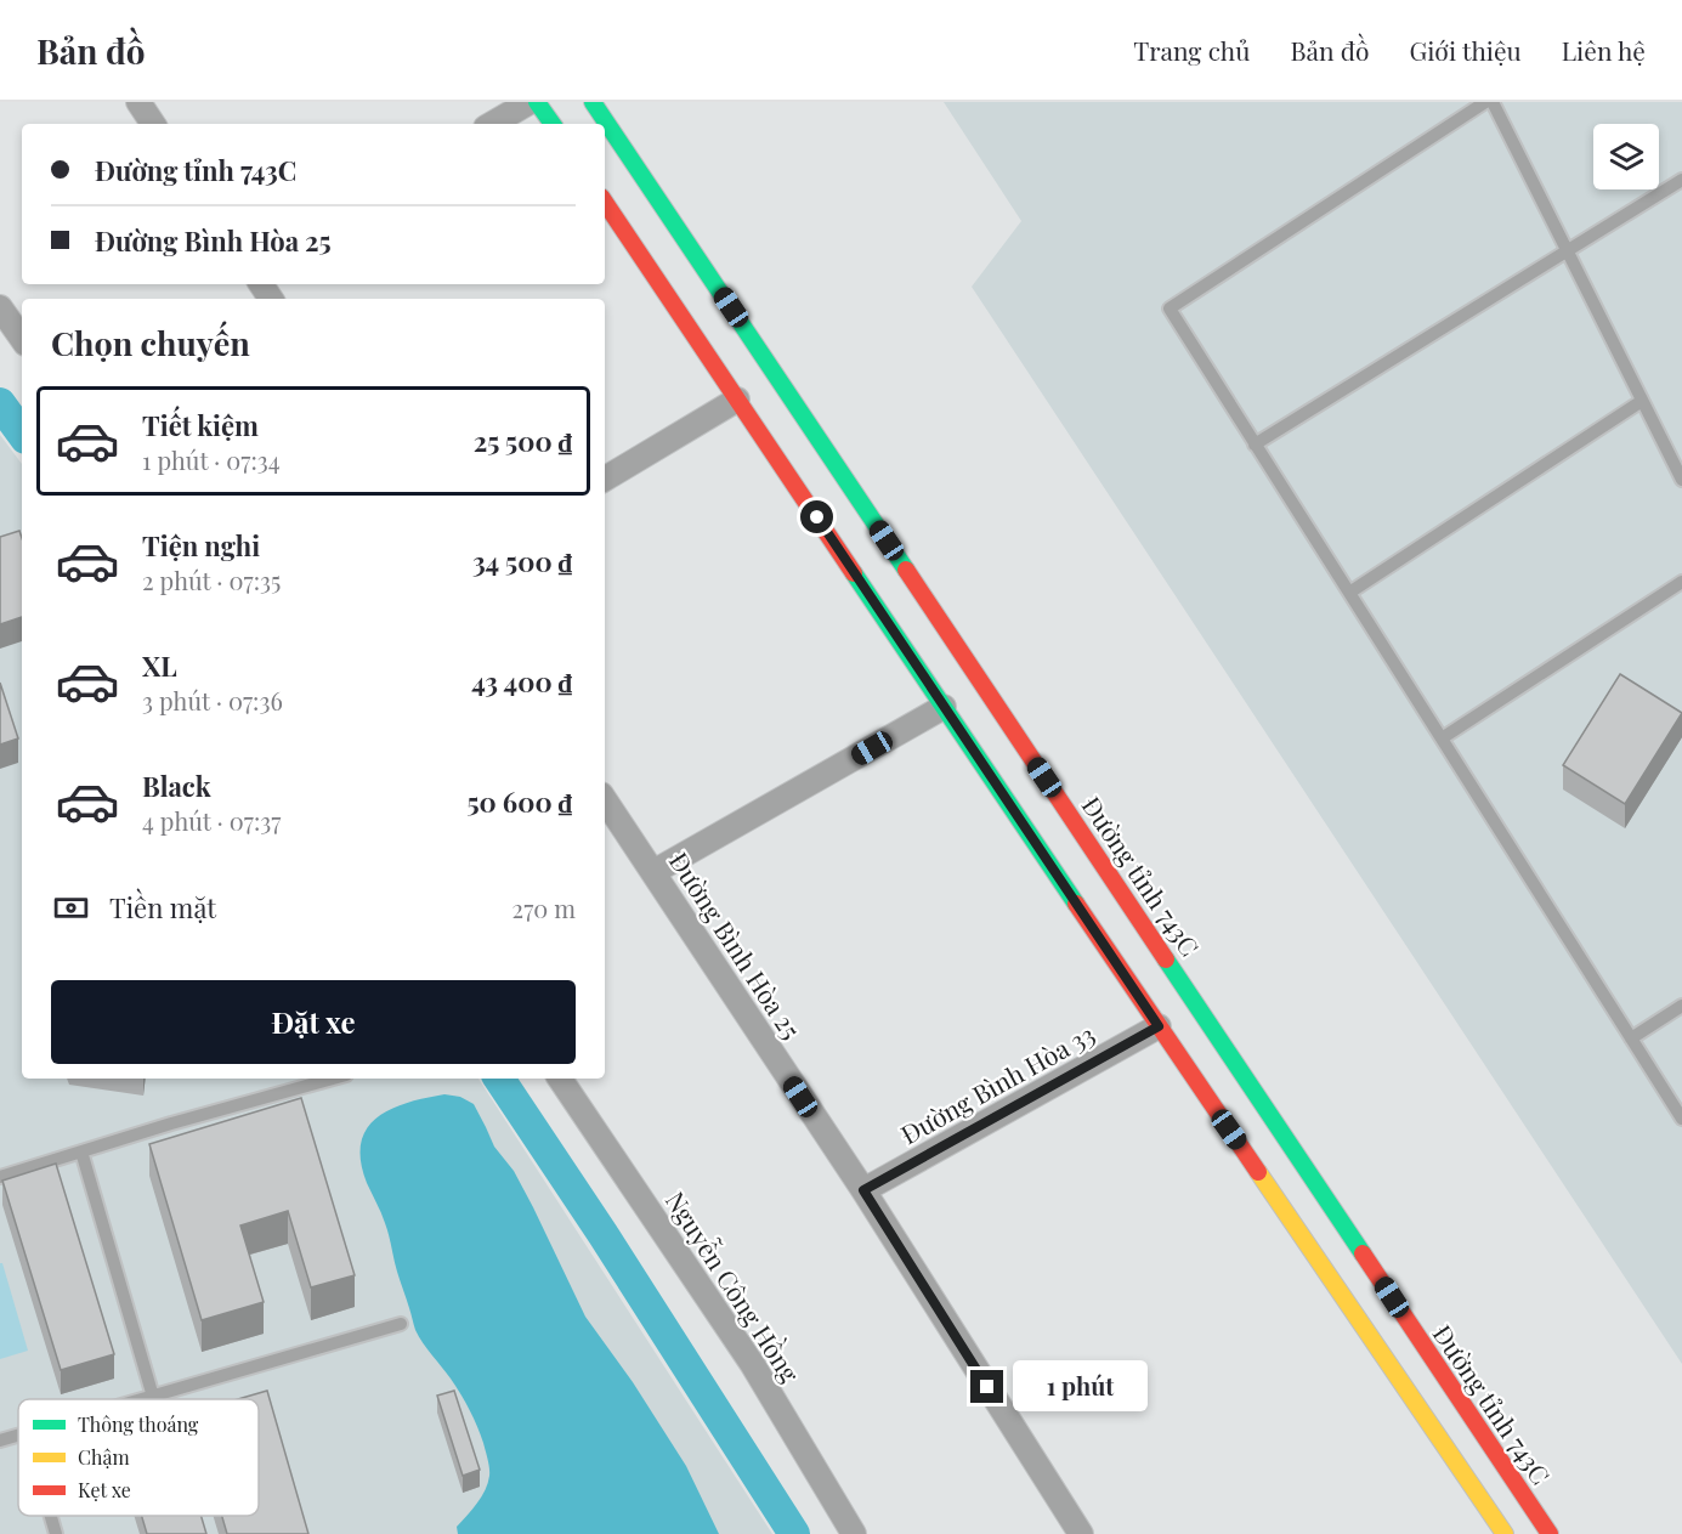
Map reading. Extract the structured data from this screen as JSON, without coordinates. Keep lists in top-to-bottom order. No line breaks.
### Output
{"streets":{"main road":["Đường tỉnh 743C"],"street":["Đường Bình Hòa 25","Đường Bình Hòa 33","Nguyễn Công Hồng"]},"crossings":[["Đường tỉnh 743C","Đường Bình Hòa 33"],["Đường Bình Hòa 25","Đường Bình Hòa 33"]],"legend":["Thông thoáng","Chậm","Kẹt xe"],"page":{"header":"Bản đồ","nav":["Trang chủ","Bản đồ","Giới thiệu","Liên hệ"],"banner":["Đường tỉnh 743C","Đường Bình Hòa 25"],"heading":"Chọn chuyến","list":[{"name":"Tiết kiệm","note":"1 phút · 07:34","value":"25 500 ₫"},{"name":"Tiện nghi","note":"2 phút · 07:35","value":"34 500 ₫"},{"name":"XL","note":"3 phút · 07:36","value":"43 400 ₫"},{"name":"Black","note":"4 phút · 07:37","value":"50 600 ₫"}],"pay":["Tiền mặt","270 m"],"buttons":"Đặt xe","bubble":"1 phút"}}
